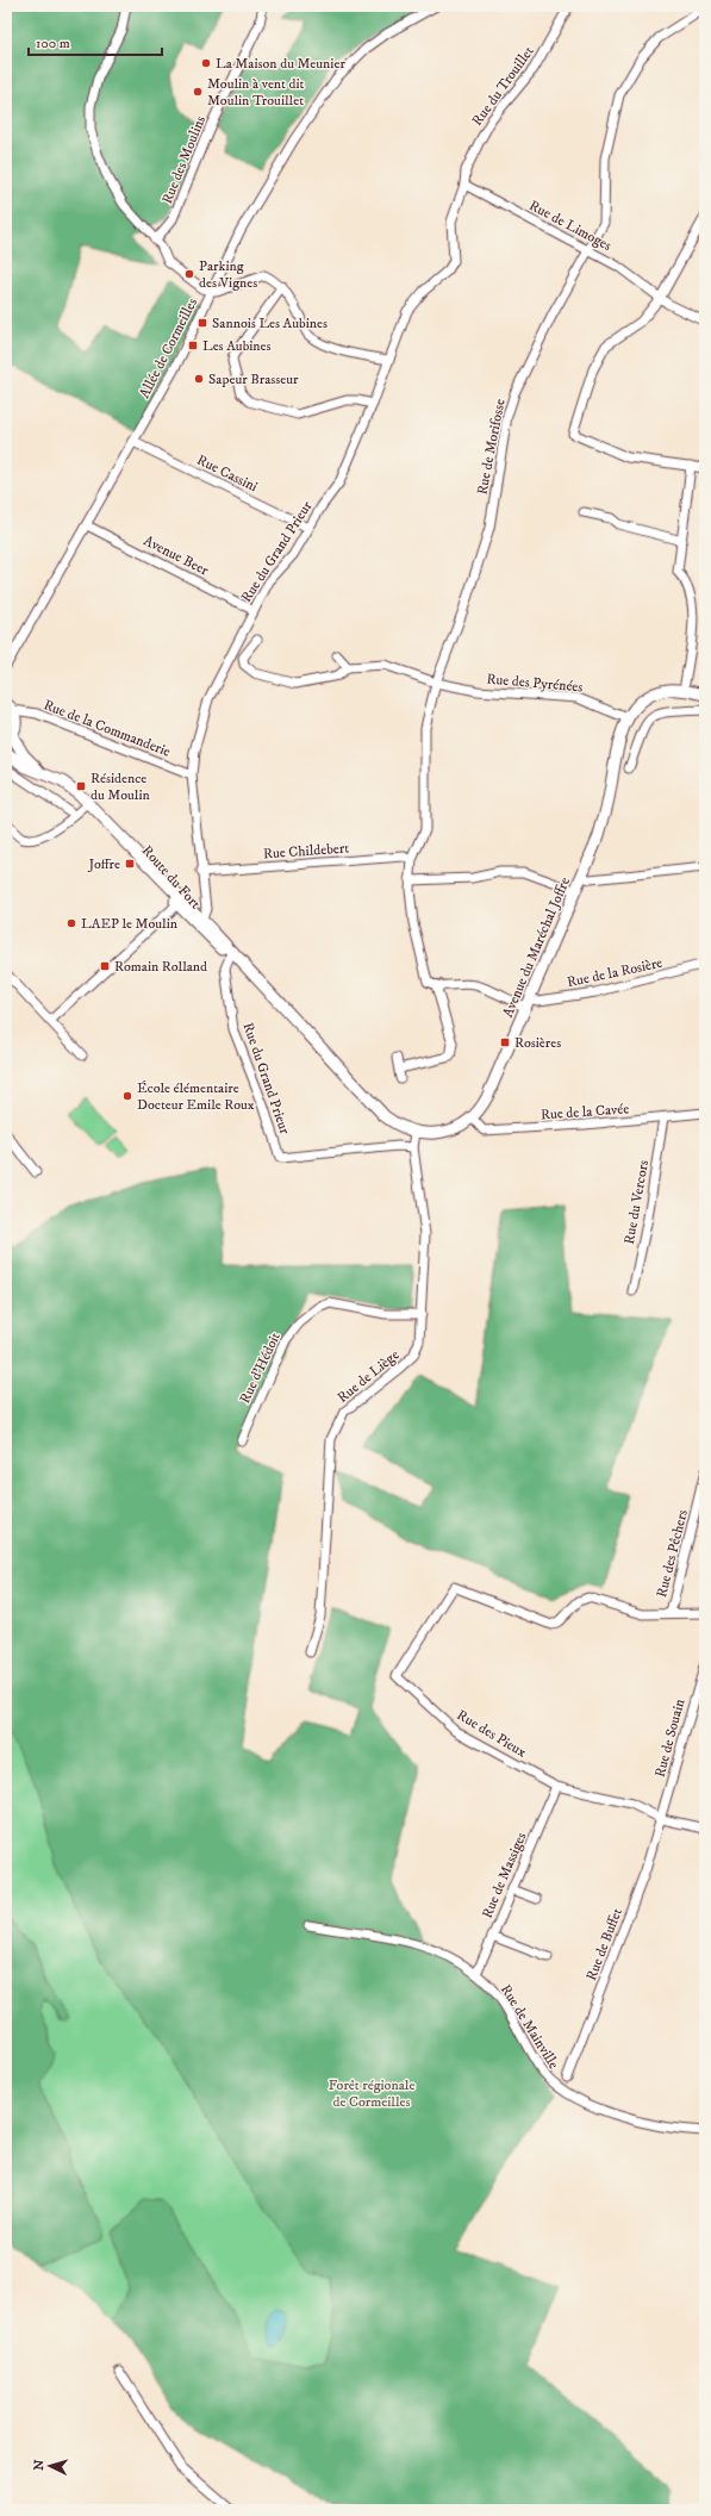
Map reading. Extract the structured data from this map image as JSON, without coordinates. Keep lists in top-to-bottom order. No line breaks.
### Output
{"streets":{"street":["Rue du Trouillet","Rue des Moulins","Rue de Limoges","Allée de Cormeilles","Rue de Morifosse","Rue Cassini","Rue du Grand Prieur","Avenue Beer","Rue des Pyrénées","Rue de la Commanderie","Rue Childebert","Route du Fort","Avenue du Maréchal Joffre","Rue de la Rosière","Rue de la Cavée","Rue du Vercors","Rue d'Hédoit","Rue de Liège","Rue des Pêchers","Rue des Pieux","Rue de Souain","Rue de Massiges","Rue de Buffet","Rue de Mainville"]},"crossings":[["Rue du Trouillet","Rue de Limoges"],["Rue du Trouillet","Rue du Grand Prieur"],["Rue de Limoges","Rue de Morifosse"],["Rue de Limoges","Rue du Grand Prieur"],["Allée de Cormeilles","Rue Cassini"],["Allée de Cormeilles","Avenue Beer"],["Rue de Morifosse","Rue des Pyrénées"],["Rue de Morifosse","Rue Childebert"],["Rue Cassini","Rue du Grand Prieur"],["Rue du Grand Prieur","Avenue Beer"],["Rue du Grand Prieur","Rue de la Commanderie"],["Rue du Grand Prieur","Rue Childebert"],["Rue du Grand Prieur","Route du Fort"],["Rue du Grand Prieur","Avenue du Maréchal Joffre"],["Rue du Grand Prieur","Rue de Liège"],["Rue des Pyrénées","Avenue du Maréchal Joffre"],["Route du Fort","Avenue du Maréchal Joffre"],["Avenue du Maréchal Joffre","Rue de la Rosière"],["Avenue du Maréchal Joffre","Rue de la Cavée"],["Rue de la Cavée","Rue du Vercors"],["Rue d'Hédoit","Rue de Liège"],["Rue des Pêchers","Rue des Pieux"],["Rue des Pieux","Rue de Souain"],["Rue des Pieux","Rue de Massiges"],["Rue des Pieux","Rue de Buffet"],["Rue de Souain","Rue de Buffet"],["Rue de Massiges","Rue de Mainville"]],"parks":["Forêt régionale de Cormeilles"],"places":{"other":["La Maison du Meunier","Moulin à vent dit Moulin Trouillet","Parking des Vignes","Sapeur Brasseur","LAEP le Moulin","École élémentaire Docteur Emile Roux"],"transit":["Sannois Les Aubines","Les Aubines","Résidence du Moulin","Joffre","Romain Rolland","Rosières"]},"scale_bar":"100 m","north":"left"}
